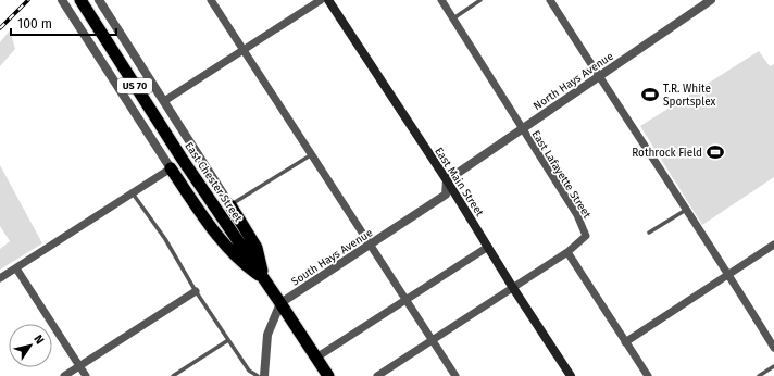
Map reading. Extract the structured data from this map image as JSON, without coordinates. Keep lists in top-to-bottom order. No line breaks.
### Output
{"streets":{"highway":["US 70","East Chester Street"],"main road":["East Main Street"],"street":["North Hays Avenue","East Lafayette Street","South Hays Avenue"]},"crossings":[["North Hays Avenue","East Lafayette Street"],["North Hays Avenue","East Main Street"],["North Hays Avenue","South Hays Avenue"],["East Chester Street","South Hays Avenue"],["East Main Street","South Hays Avenue"]],"places":{"sports":["T.R. White Sportsplex","Rothrock Field"]},"scale_bar":"100 m","north":"top right"}
